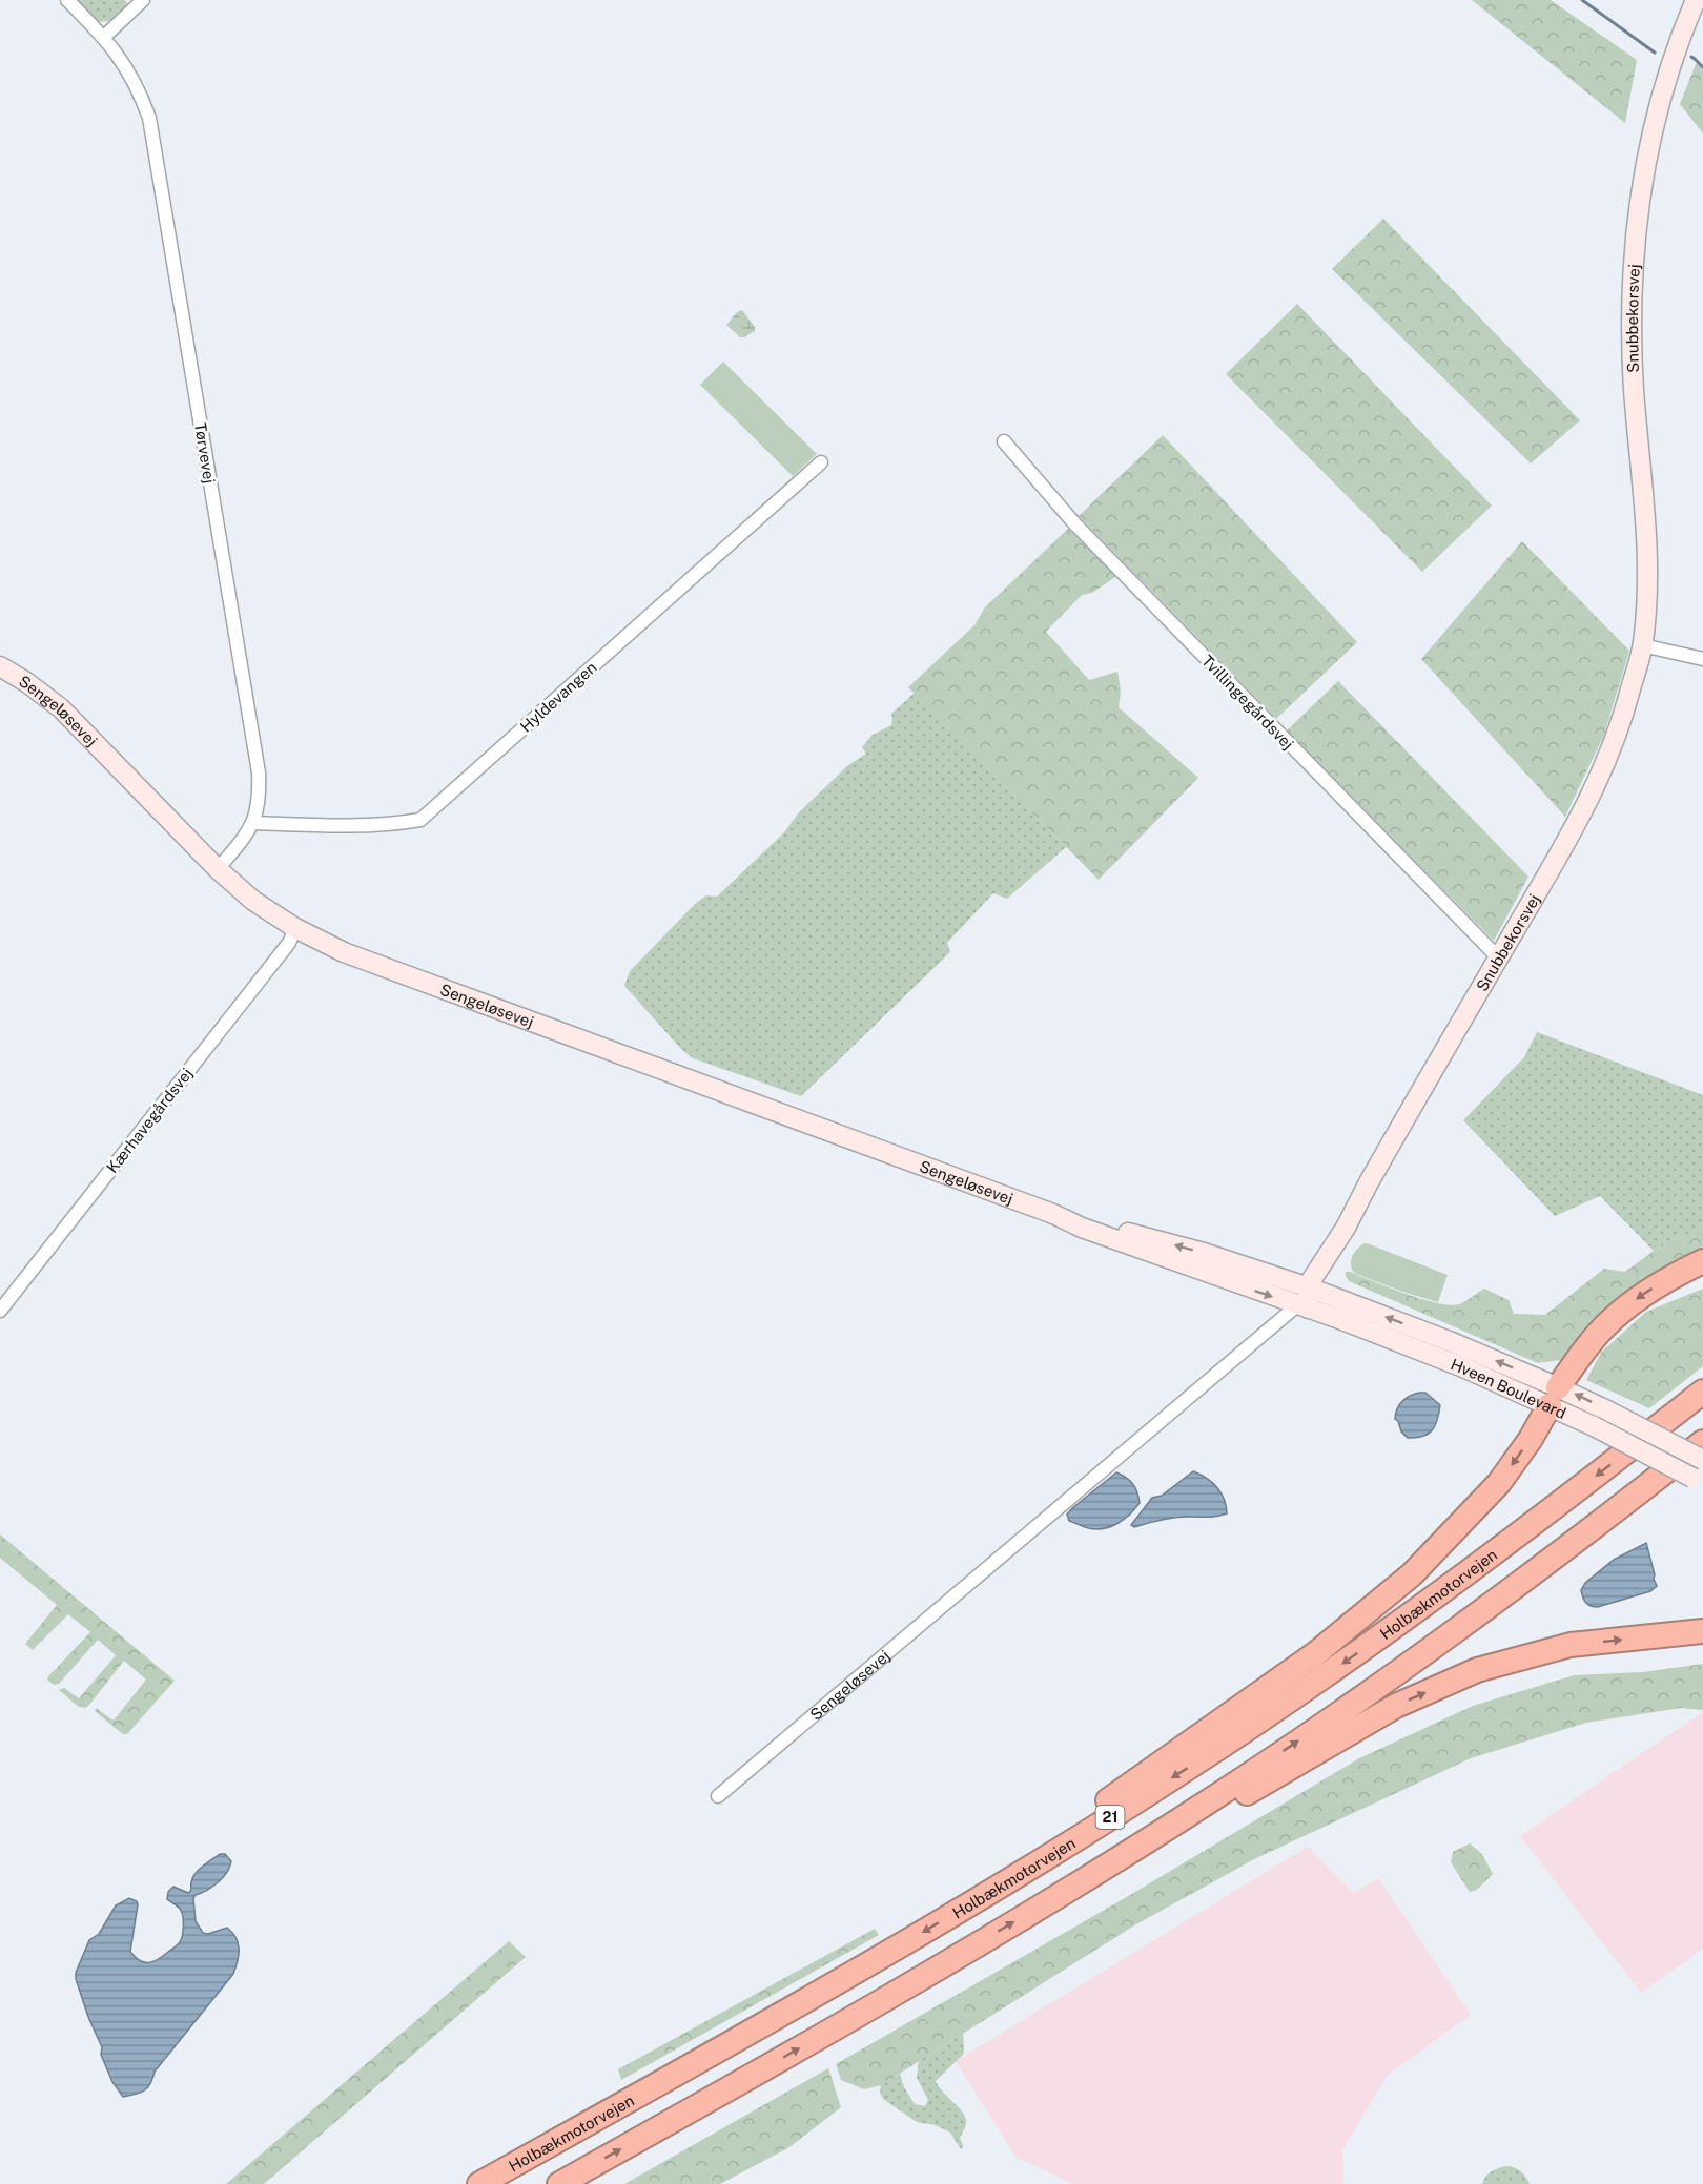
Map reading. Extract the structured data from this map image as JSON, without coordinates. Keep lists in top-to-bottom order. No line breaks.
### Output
{"streets":{"highway":["Holbækmotorvejen","21"],"street":["Snubbekorsvej","Tørvevej","Hyldevangen","Tvillingegårdsvej","Sengeløsevej","Kærhavegårdsvej","Hveen Boulevard"]},"crossings":[["Snubbekorsvej","Tvillingegårdsvej"],["Snubbekorsvej","Sengeløsevej"],["Snubbekorsvej","Hveen Boulevard"],["Tørvevej","Hyldevangen"],["Tørvevej","Sengeløsevej"],["Sengeløsevej","Kærhavegårdsvej"],["Sengeløsevej","Hveen Boulevard"]]}
